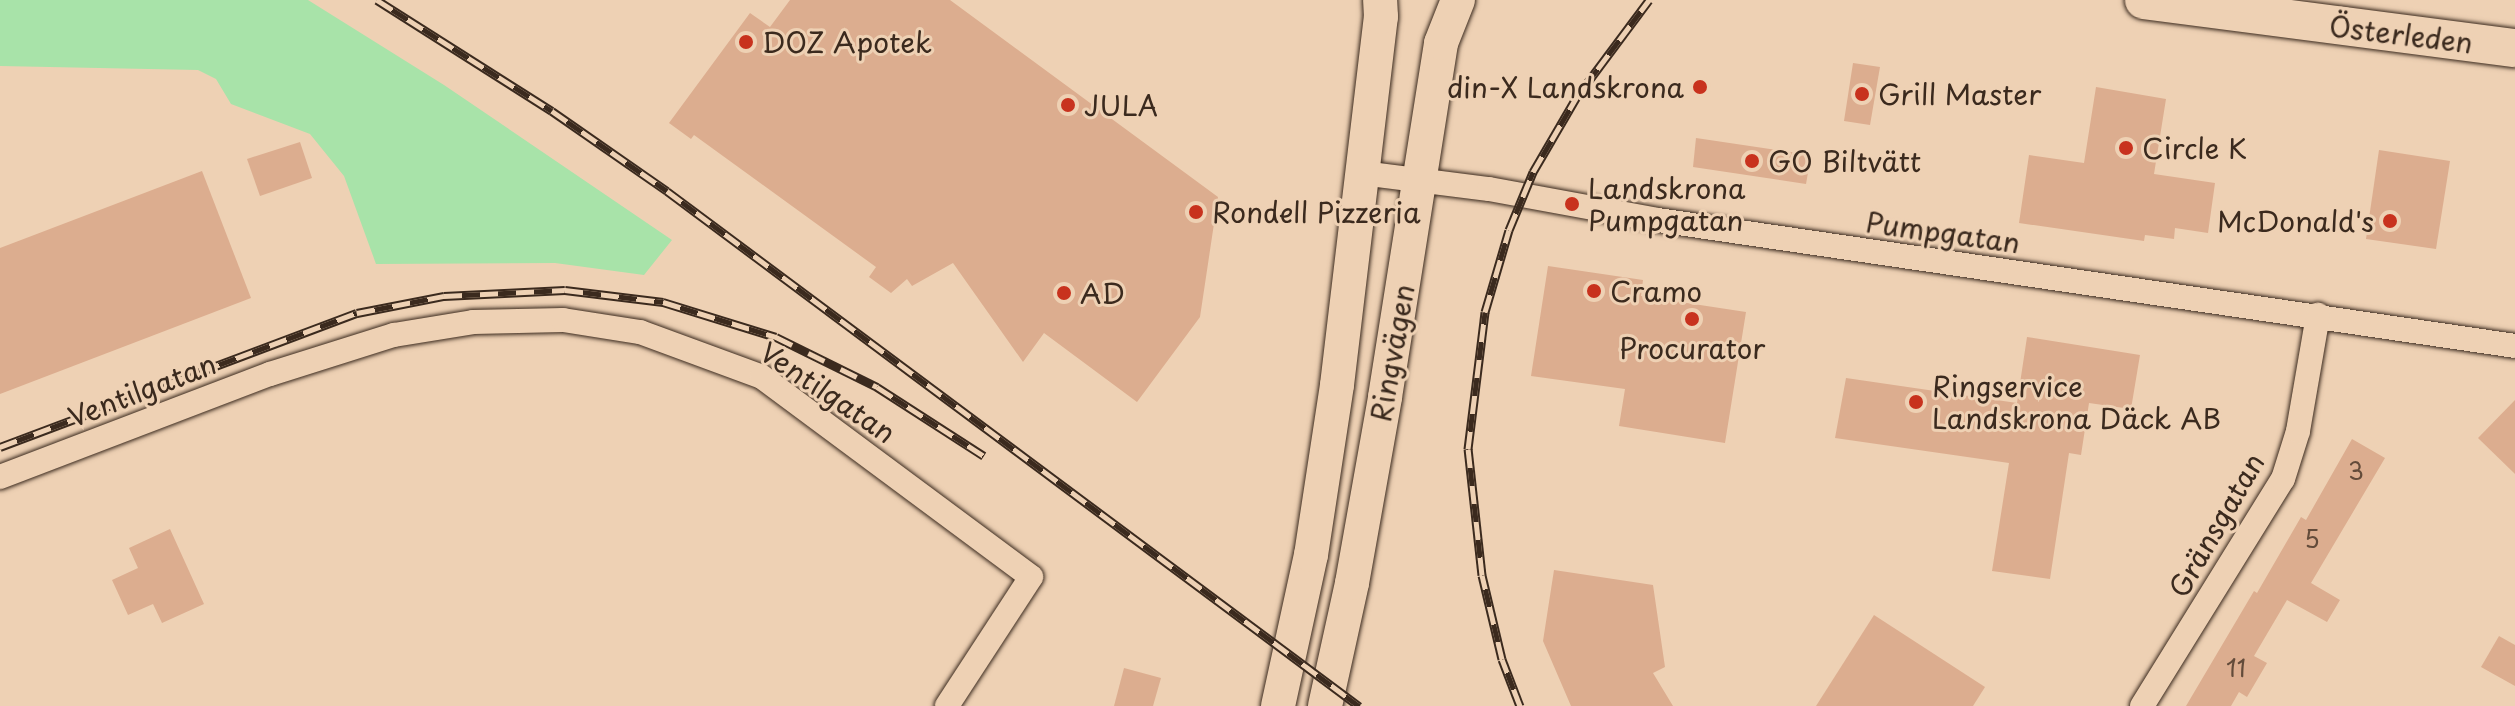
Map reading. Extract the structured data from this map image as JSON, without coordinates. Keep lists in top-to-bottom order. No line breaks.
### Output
{"streets":{"main road":["Österleden","Ringvägen"],"street":["Pumpgatan","Ventilgatan","Gränsgatan"]},"crossings":[["Pumpgatan","Ringvägen"],["Pumpgatan","Gränsgatan"]],"places":["DOZ Apotek","din-X Landskrona","Grill Master","JULA","Circle K","GO Biltvätt","Landskrona Pumpgatan","Rondell Pizzeria","McDonald's","Cramo","AD","Procurator","Ringservice Landskrona Däck AB"],"house_numbers":["3","5","11"]}
